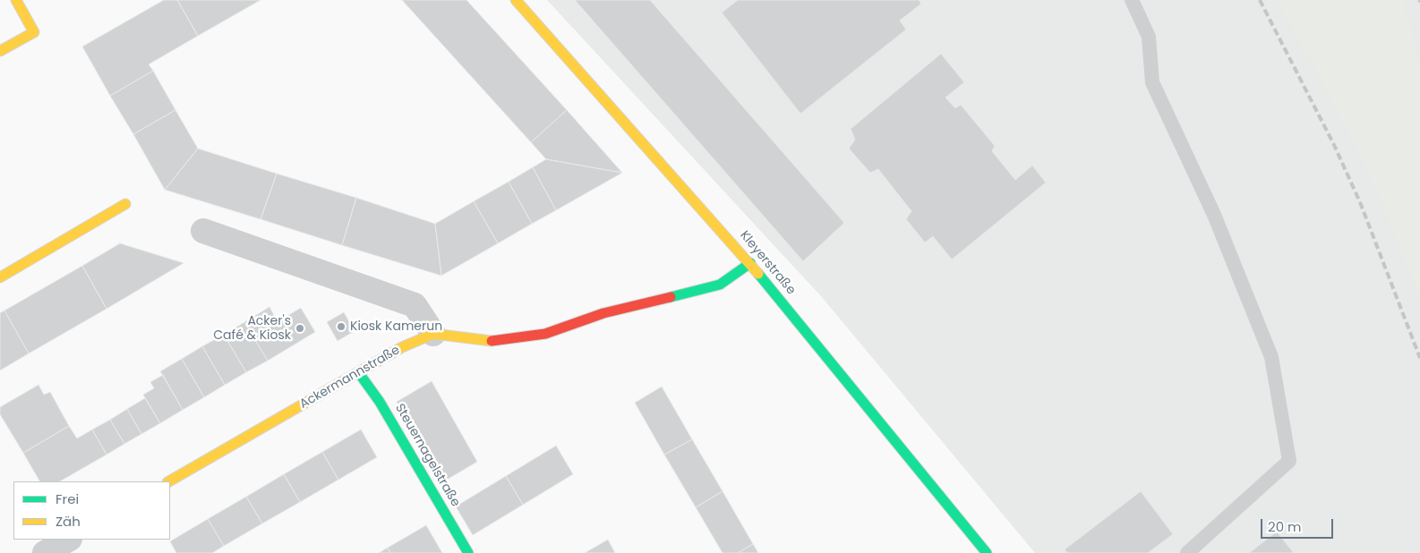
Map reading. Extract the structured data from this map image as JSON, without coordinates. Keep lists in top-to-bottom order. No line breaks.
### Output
{"streets":{"street":["Kleyerstraße","Ackermannstraße","Steuernagelstraße"]},"crossings":[["Ackermannstraße","Steuernagelstraße"]],"places":["Kiosk Kamerun","Acker's Café & Kiosk"],"legend":["Frei","Zäh"],"scale_bar":"20 m"}
